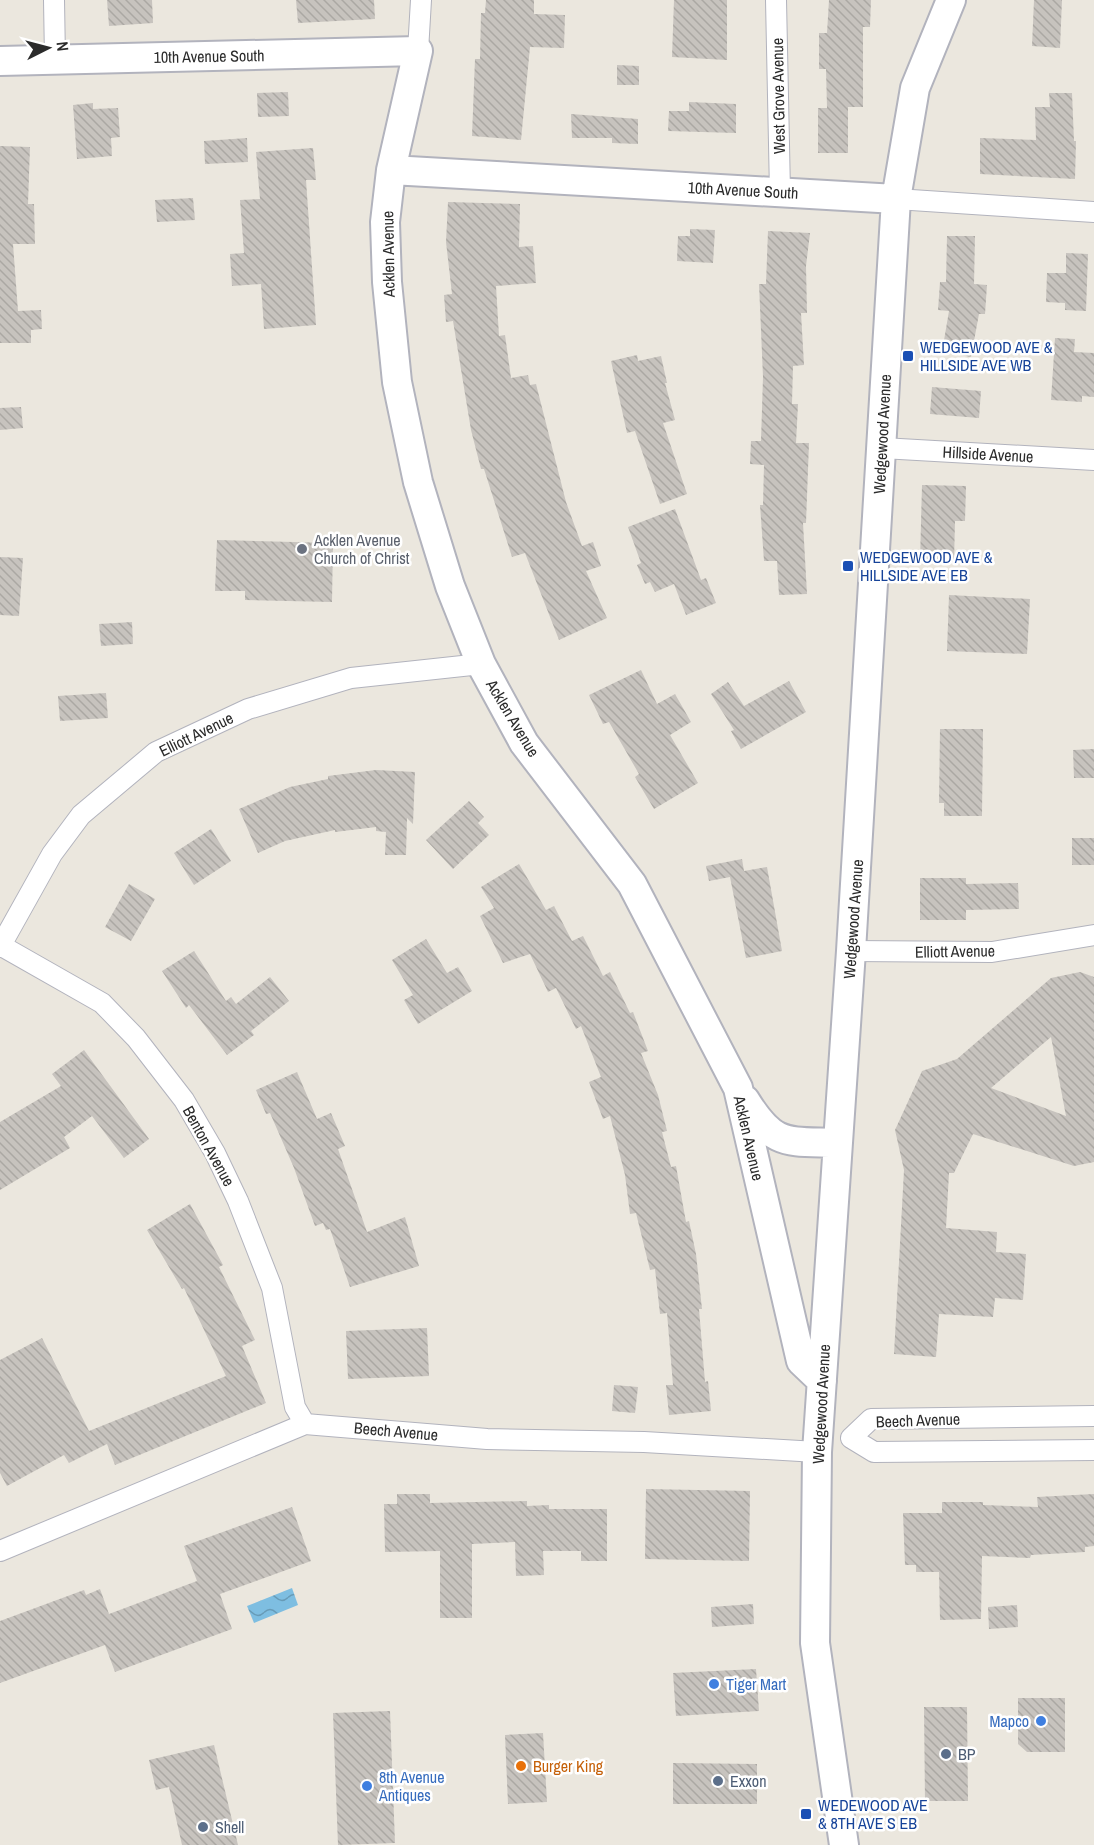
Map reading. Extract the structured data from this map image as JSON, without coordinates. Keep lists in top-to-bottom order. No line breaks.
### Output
{"streets":{"street":["10th Avenue South","West Grove Avenue","Acklen Avenue","Wedgewood Avenue","Hillside Avenue","Elliott Avenue","Benton Avenue","Beech Avenue"]},"crossings":[["10th Avenue South","West Grove Avenue"],["10th Avenue South","Acklen Avenue"],["10th Avenue South","Wedgewood Avenue"],["Acklen Avenue","Wedgewood Avenue"],["Acklen Avenue","Elliott Avenue"],["Wedgewood Avenue","Hillside Avenue"],["Wedgewood Avenue","Elliott Avenue"],["Wedgewood Avenue","Beech Avenue"],["Elliott Avenue","Benton Avenue"],["Benton Avenue","Beech Avenue"]],"places":{"transit":["WEDGEWOOD AVE & HILLSIDE AVE WB","WEDGEWOOD AVE & HILLSIDE AVE EB","WEDEWOOD AVE & 8TH AVE S EB"],"other":["Acklen Avenue Church of Christ","Tiger Mart","Mapco","BP","Burger King","Exxon","8th Avenue Antiques","Shell"]},"north":"right"}
